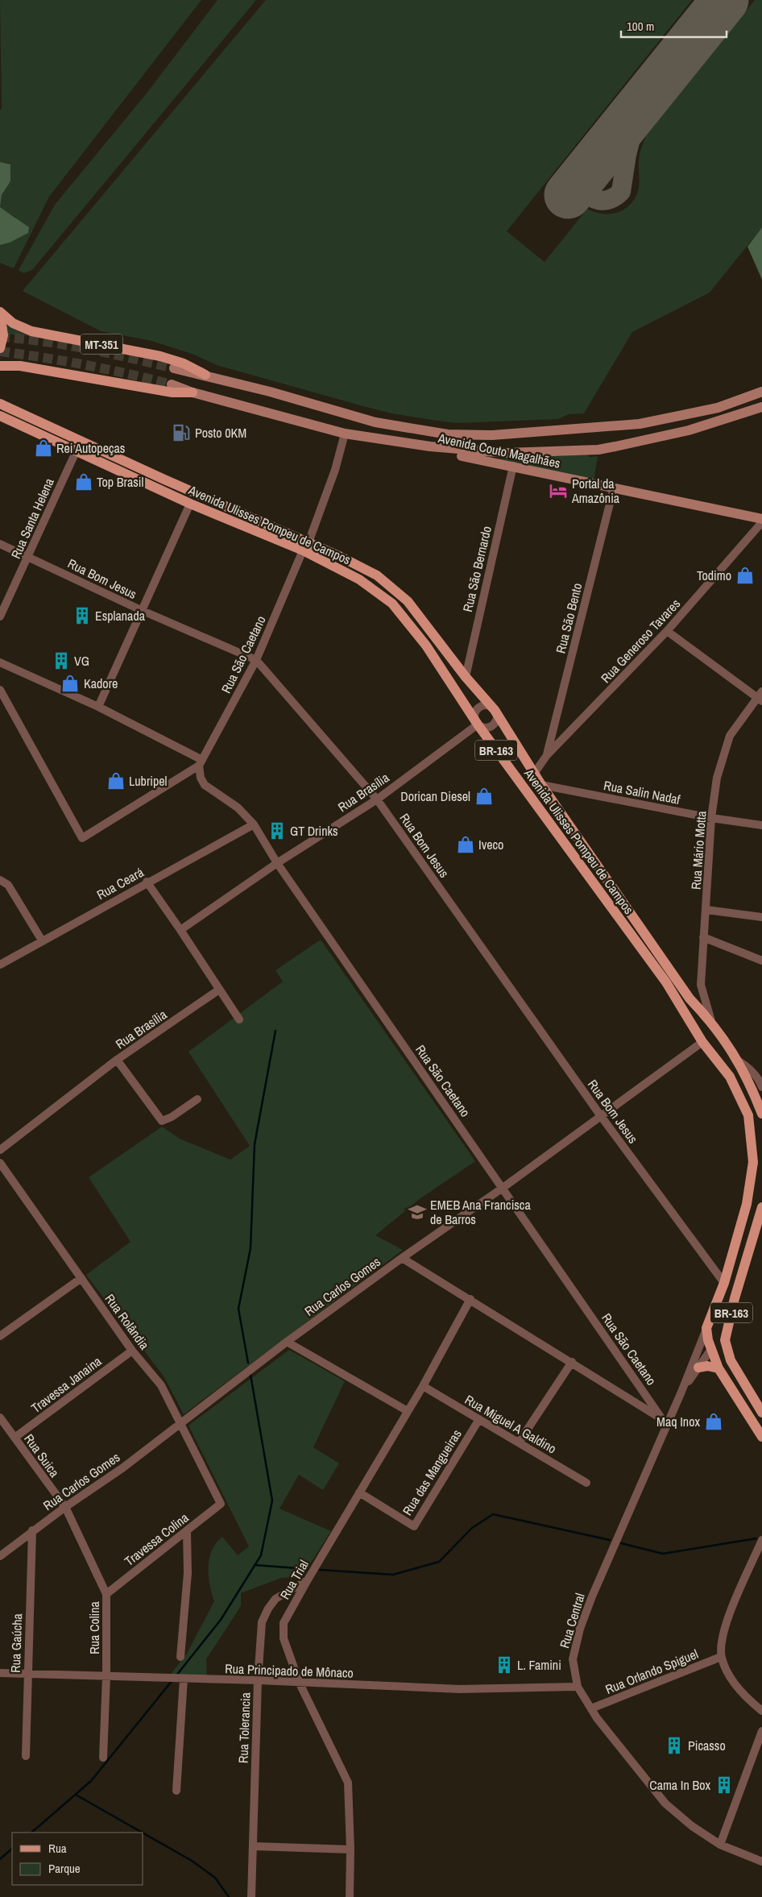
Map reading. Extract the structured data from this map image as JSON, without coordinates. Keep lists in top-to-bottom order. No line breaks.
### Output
{"streets":{"main road":["MT-351","Avenida Couto Magalhães","Avenida Ulisses Pompeu de Campos","BR-163"],"street":["Rua Santa Helena","Rua São Bernardo","Rua Bom Jesus","Rua São Bento","Rua Generoso Tavares","Rua São Caetano","Rua Brasília","Rua Salin Nadaf","Rua Mário Motta","Rua Ceará","Rua Carlos Gomes","Rua Rolândia","Travessa Janaina","Rua Miguel A Galdino","Rua Suica","Rua das Mangueiras","Travessa Colina","Rua Trial","Rua Central","Rua Colina","Rua Gaúcha","Rua Principado de Mônaco","Rua Orlando Spiguel","Rua Tolerancia"]},"crossings":[["Avenida Couto Magalhães","Rua São Bernardo"],["Avenida Couto Magalhães","Rua São Bento"],["Rua Santa Helena","Avenida Ulisses Pompeu de Campos"],["Rua Santa Helena","Rua Bom Jesus"],["Avenida Ulisses Pompeu de Campos","Rua São Bernardo"],["Avenida Ulisses Pompeu de Campos","Rua Bom Jesus"],["Avenida Ulisses Pompeu de Campos","Rua Generoso Tavares"],["Avenida Ulisses Pompeu de Campos","Rua São Caetano"],["Avenida Ulisses Pompeu de Campos","BR-163"],["Avenida Ulisses Pompeu de Campos","Rua Brasília"],["Avenida Ulisses Pompeu de Campos","Rua Salin Nadaf"],["Avenida Ulisses Pompeu de Campos","Rua Mário Motta"],["Avenida Ulisses Pompeu de Campos","Rua Carlos Gomes"],["Avenida Ulisses Pompeu de Campos","Rua Central"],["Rua Bom Jesus","Rua São Caetano"],["Rua Bom Jesus","Rua Brasília"],["Rua Bom Jesus","Rua Carlos Gomes"],["Rua São Bento","Rua Generoso Tavares"],["Rua São Caetano","Rua Brasília"],["Rua São Caetano","Rua Ceará"],["Rua São Caetano","Rua Carlos Gomes"],["Rua São Caetano","Rua Trial"],["Rua São Caetano","Rua Central"],["BR-163","Rua Central"],["Rua Salin Nadaf","Rua Mário Motta"],["Rua Carlos Gomes","Rua Rolândia"],["Rua Carlos Gomes","Rua Suica"],["Rua Carlos Gomes","Rua Colina"],["Rua Carlos Gomes","Rua Gaúcha"],["Rua Rolândia","Travessa Janaina"],["Rua Rolândia","Travessa Colina"],["Travessa Janaina","Rua Suica"],["Rua Miguel A Galdino","Rua das Mangueiras"],["Rua Miguel A Galdino","Rua Trial"],["Rua Suica","Rua Colina"],["Rua das Mangueiras","Rua Trial"],["Travessa Colina","Rua Colina"],["Rua Trial","Rua Principado de Mônaco"],["Rua Trial","Rua Tolerancia"],["Rua Central","Rua Principado de Mônaco"],["Rua Central","Rua Orlando Spiguel"],["Rua Colina","Rua Principado de Mônaco"],["Rua Gaúcha","Rua Principado de Mônaco"],["Rua Principado de Mônaco","Rua Tolerancia"]],"places":{"fuel station":["Posto 0KM"],"shop":["Rei Autopeças","Top Brasil","Todimo","Kadore","Lubripel","Dorican Diesel","Iveco","Maq Inox"],"hotel":["Portal da Amazônia"],"building":["Esplanada","VG","GT Drinks","L. Famini","Picasso","Cama In Box"],"school or university":["EMEB Ana Francisca de Barros"]},"legend":["Rua","Parque"],"scale_bar":"100 m"}
